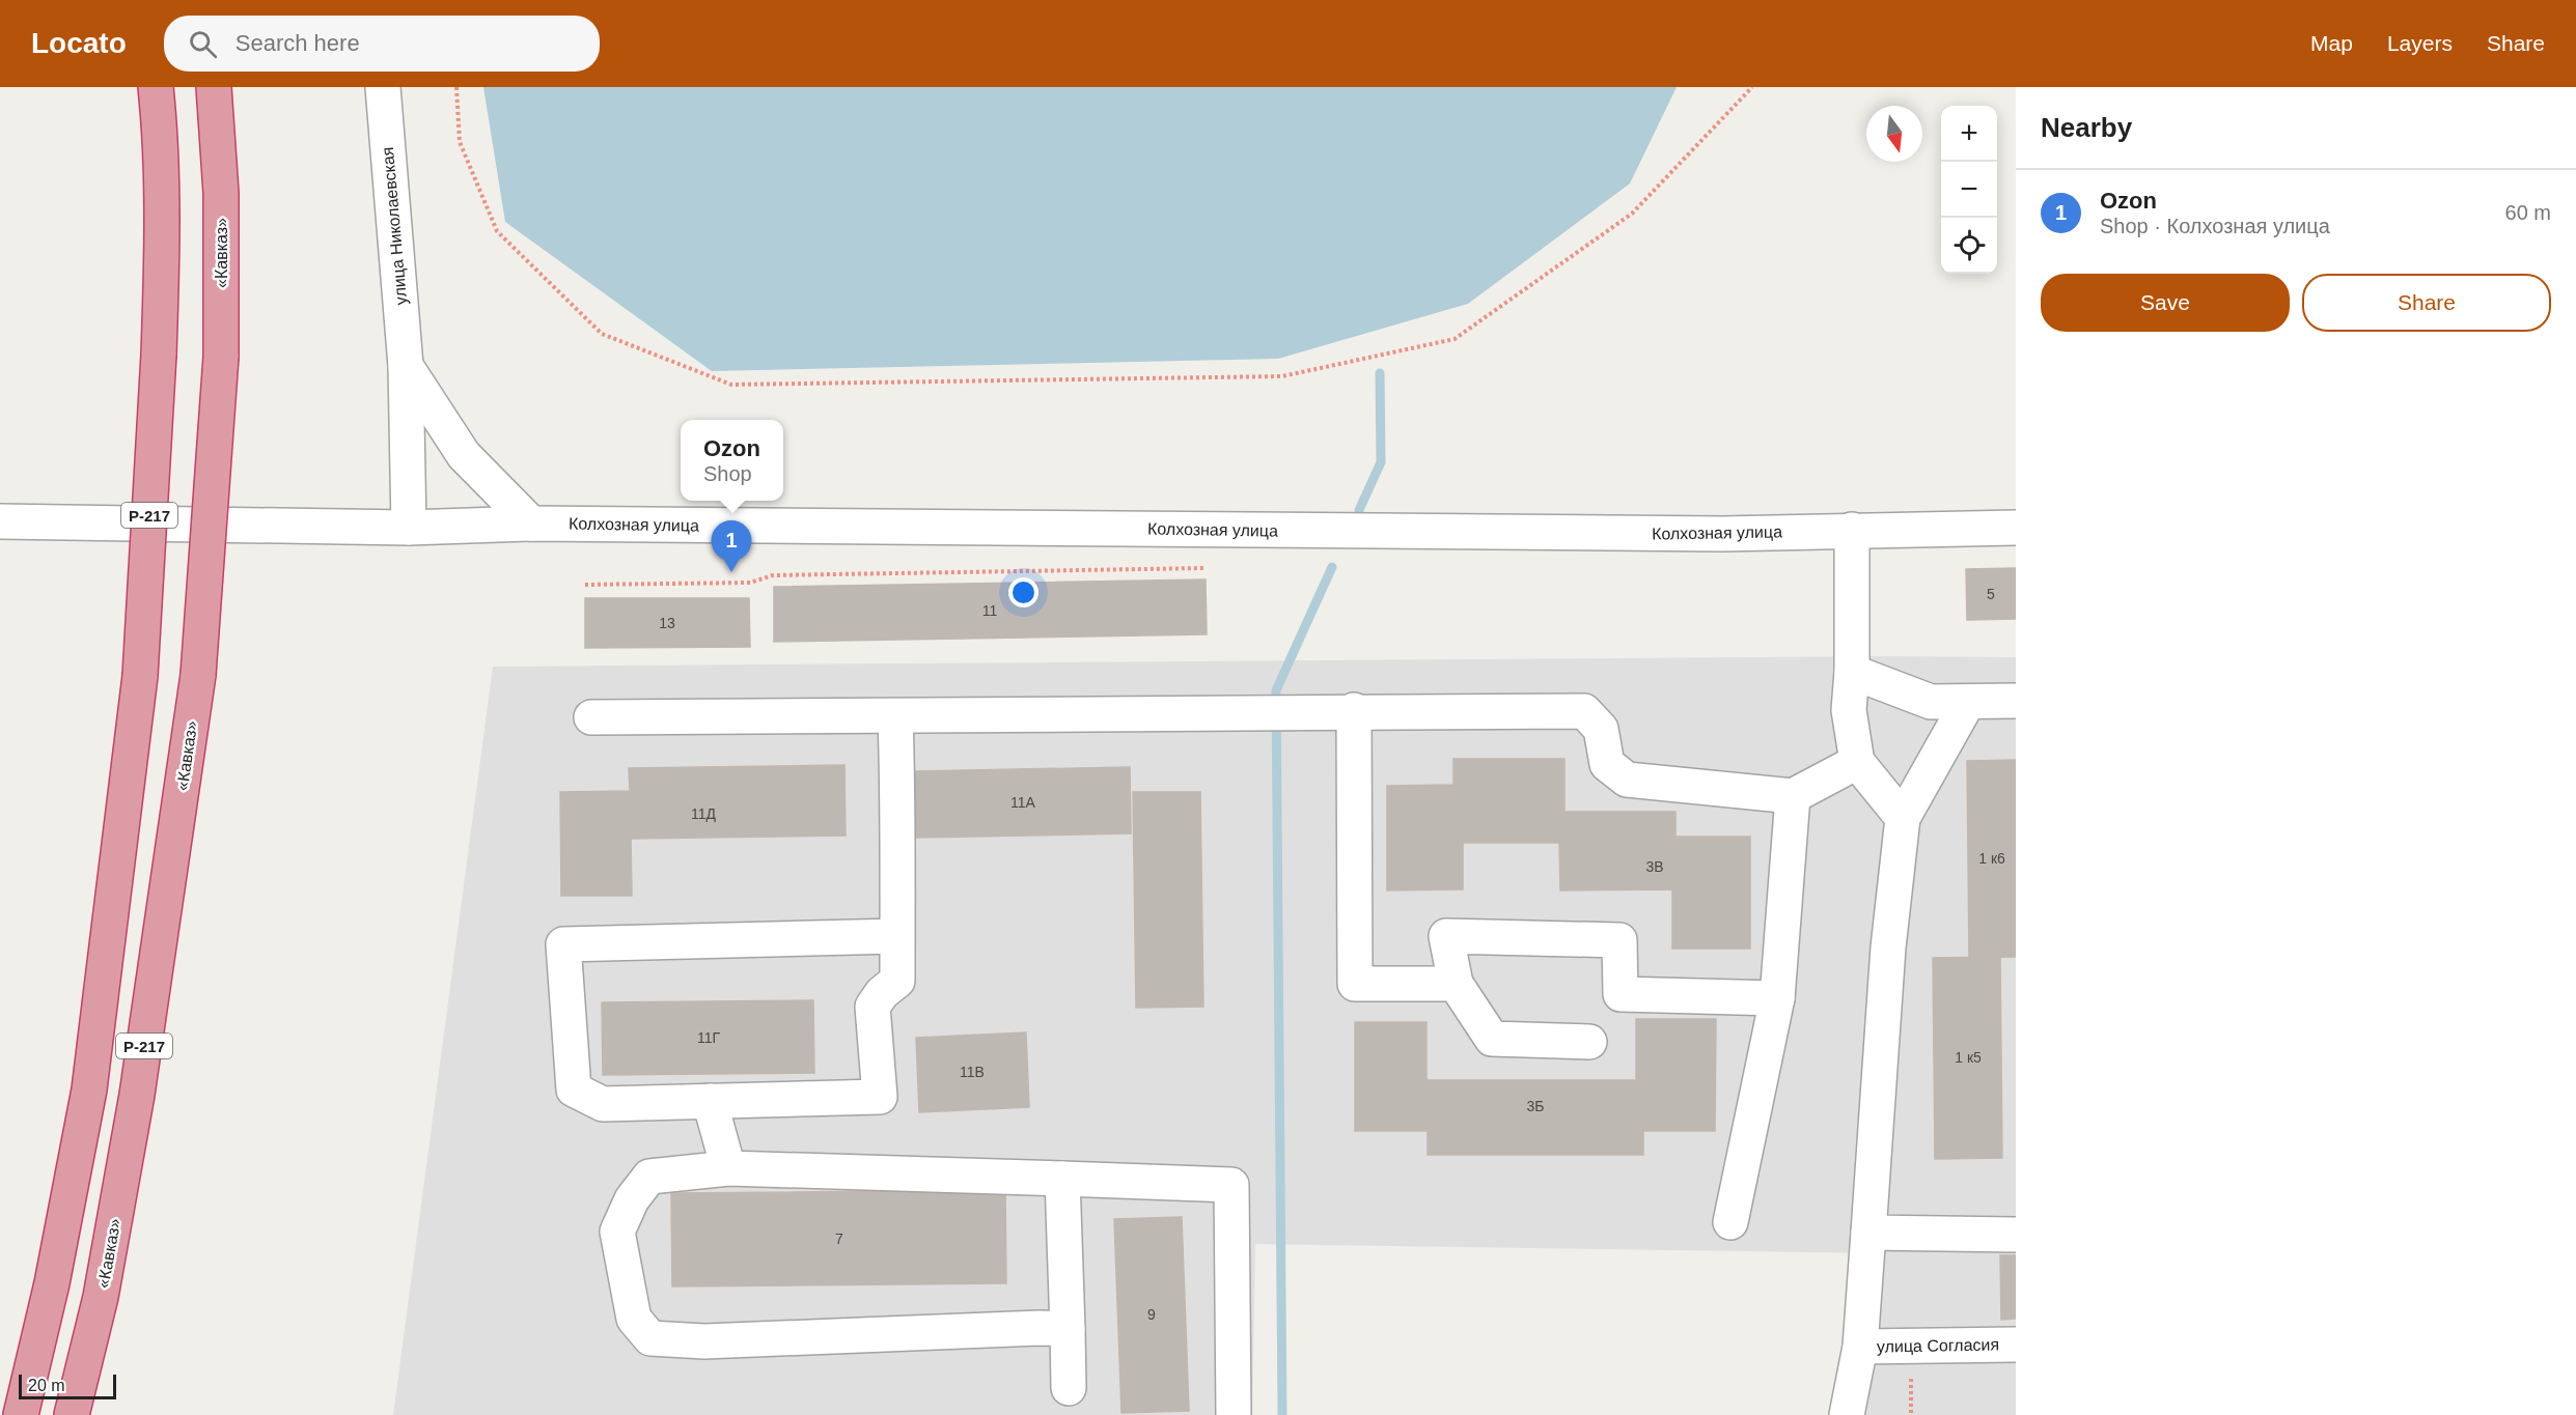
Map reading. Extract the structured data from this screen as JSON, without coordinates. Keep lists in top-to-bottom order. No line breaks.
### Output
{"streets":{"highway":["«Кавказ»","Р-217"],"street":["улица Николаевская","Колхозная улица","улица Согласия"]},"crossings":[["улица Николаевская","Колхозная улица"]],"house_numbers":["5","11","13","11А","11Д","1 к6","3В","11Г","1 к5","11В","3Б","7","9"],"scale_bar":"20 m","north":"bottom","page":{"header":"Locato","search":"Search here","nav":["Map","Layers","Share"],"heading":"Nearby","map_buttons":["+","−"],"list":[{"mark":"1","name":"Ozon","note":"Shop · Колхозная улица","value":"60 m"}],"buttons":["Save","Share"],"popup":["Ozon","Shop"],"pins":"1","scale":"20 m"}}
